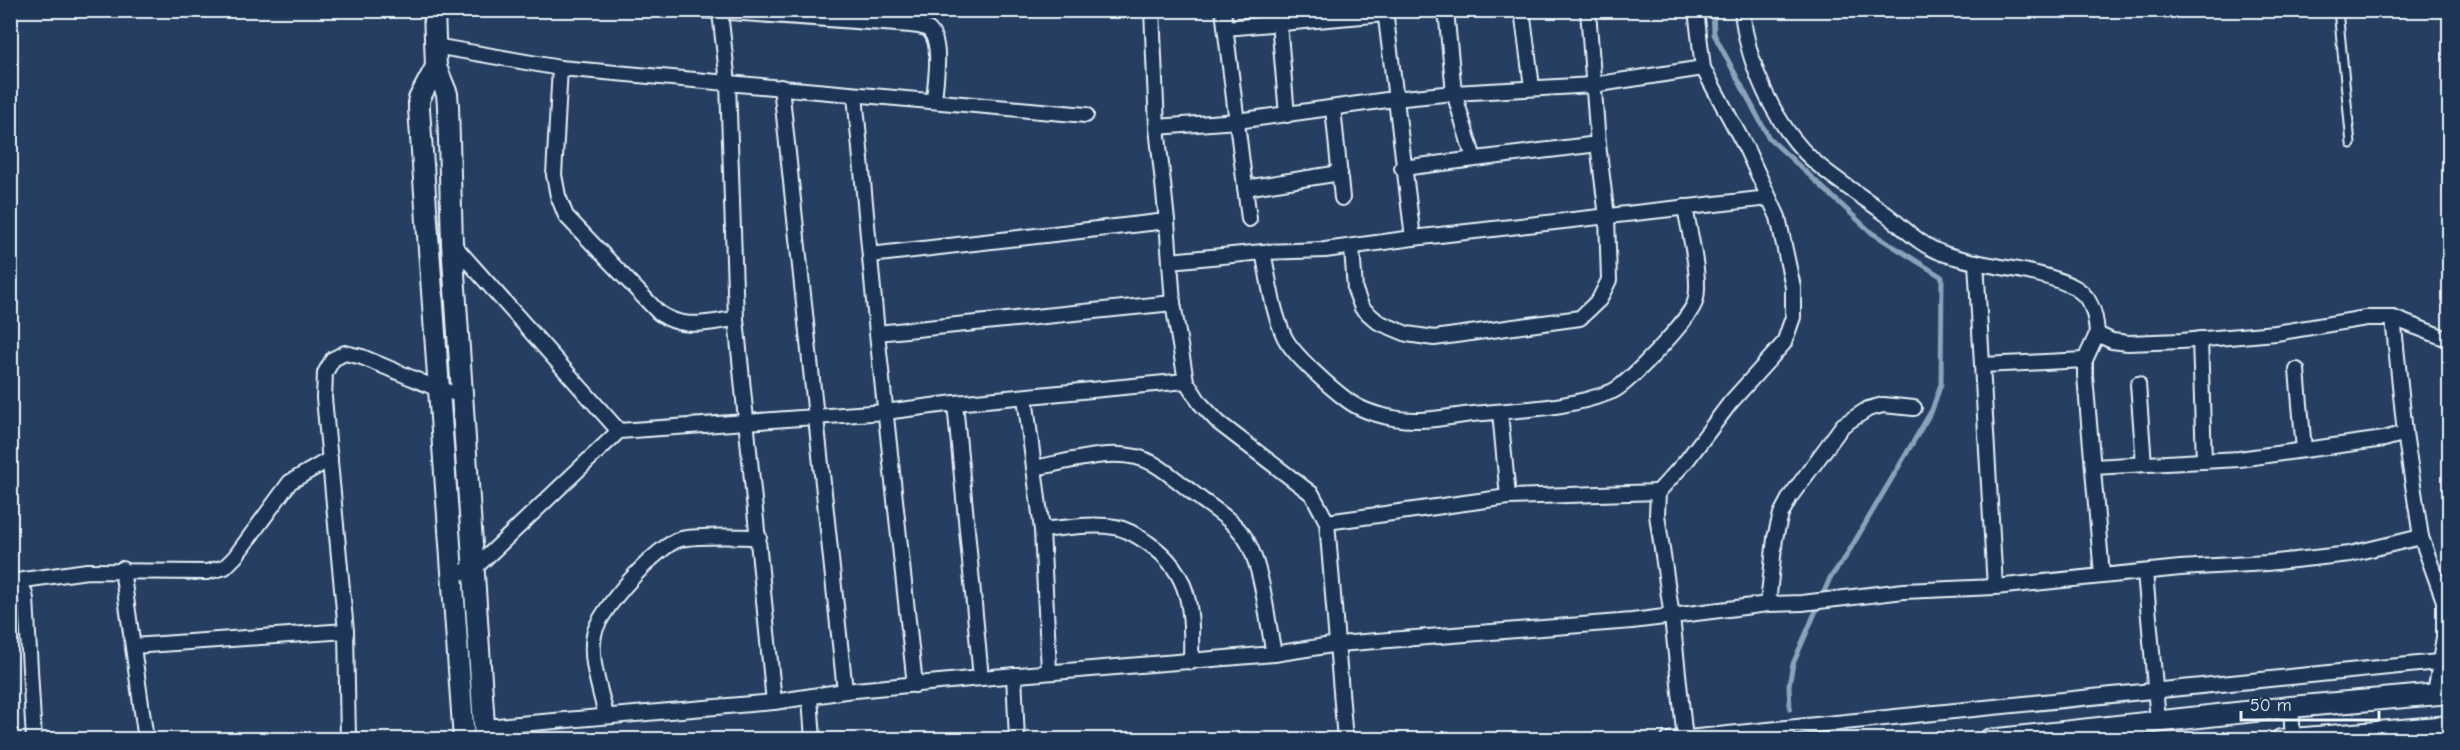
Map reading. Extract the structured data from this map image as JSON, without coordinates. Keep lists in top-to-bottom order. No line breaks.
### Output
{"scale_bar":"50 m"}
